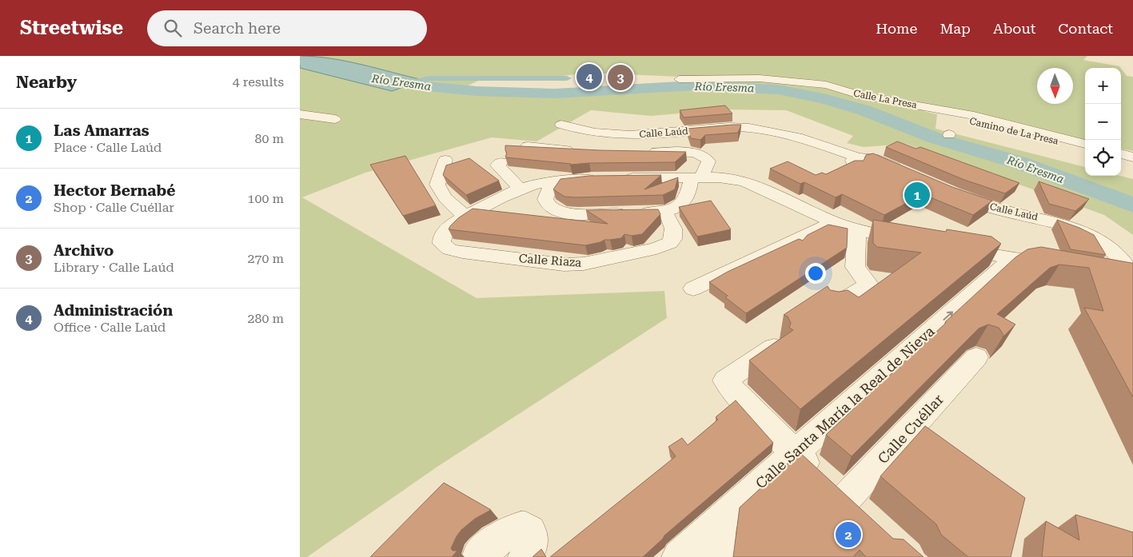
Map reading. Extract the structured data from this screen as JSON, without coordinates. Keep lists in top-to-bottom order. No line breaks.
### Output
{"streets":{"street":["Calle La Presa","Camino de La Presa","Calle Laúd","Calle Riaza","Calle Santa María la Real de Nieva","Calle Cuéllar"]},"crossings":[["Calle Santa María la Real de Nieva","Calle Cuéllar"]],"water":["Río Eresma"],"north":"bottom","page":{"header":"Streetwise","search":"Search here","nav":["Home","Map","About","Contact"],"heading":["Nearby","4 results"],"pins":["4","3","1","2"],"map_buttons":["+","−"],"list":[{"mark":"1","name":"Las Amarras","note":"Place · Calle Laúd","value":"80 m"},{"mark":"2","name":"Hector Bernabé","note":"Shop · Calle Cuéllar","value":"100 m"},{"mark":"3","name":"Archivo","note":"Library · Calle Laúd","value":"270 m"},{"mark":"4","name":"Administración","note":"Office · Calle Laúd","value":"280 m"}]}}
